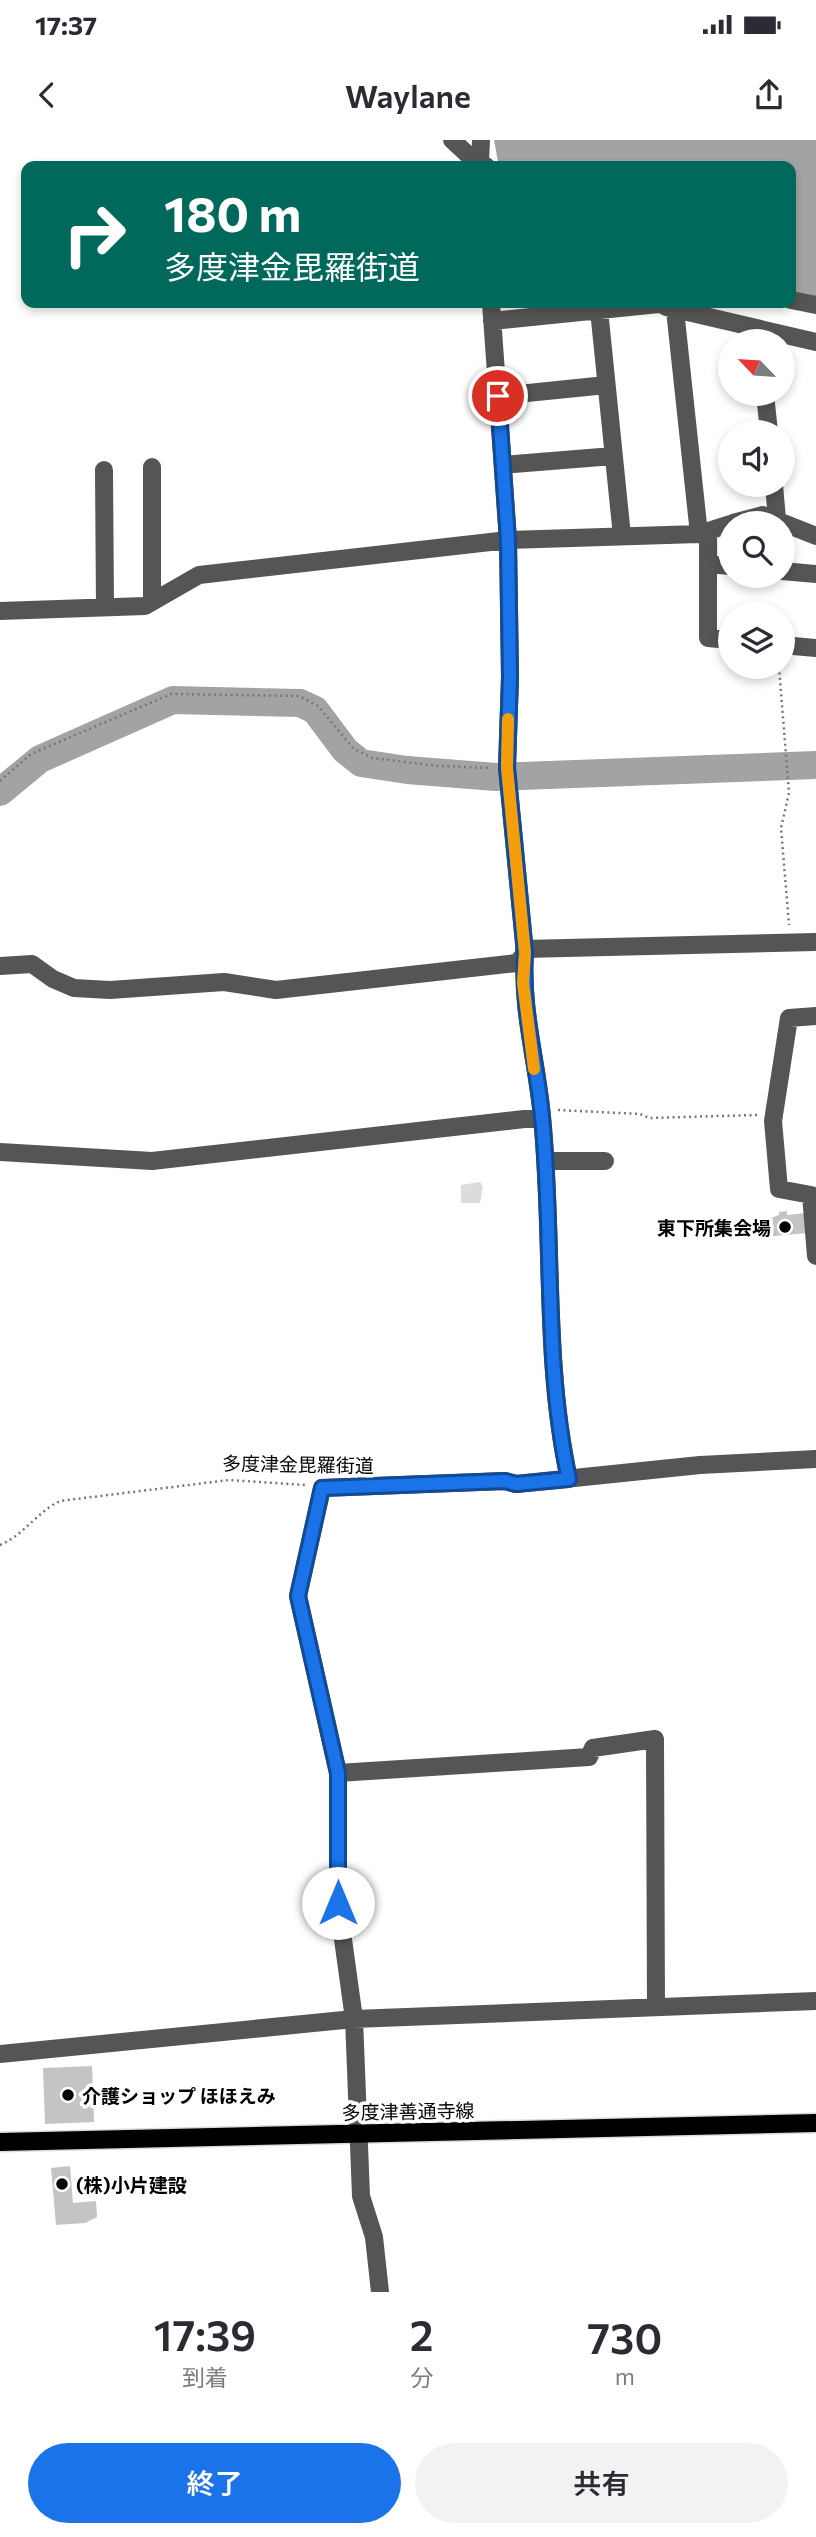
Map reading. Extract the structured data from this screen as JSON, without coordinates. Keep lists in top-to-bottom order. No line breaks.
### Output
{"streets":{"main road":["多度津善通寺線"],"street":["多度津金毘羅街道"]},"places":["東下所集会場","介護ショップ ほほえみ","(株)小片建設"],"north":"top left","page":{"status":"17:37","header":"Waylane","turn":["180 m","多度津金毘羅街道"],"eta":["17:39","到着","2","分","730","m"],"buttons":["終了","共有"]}}
